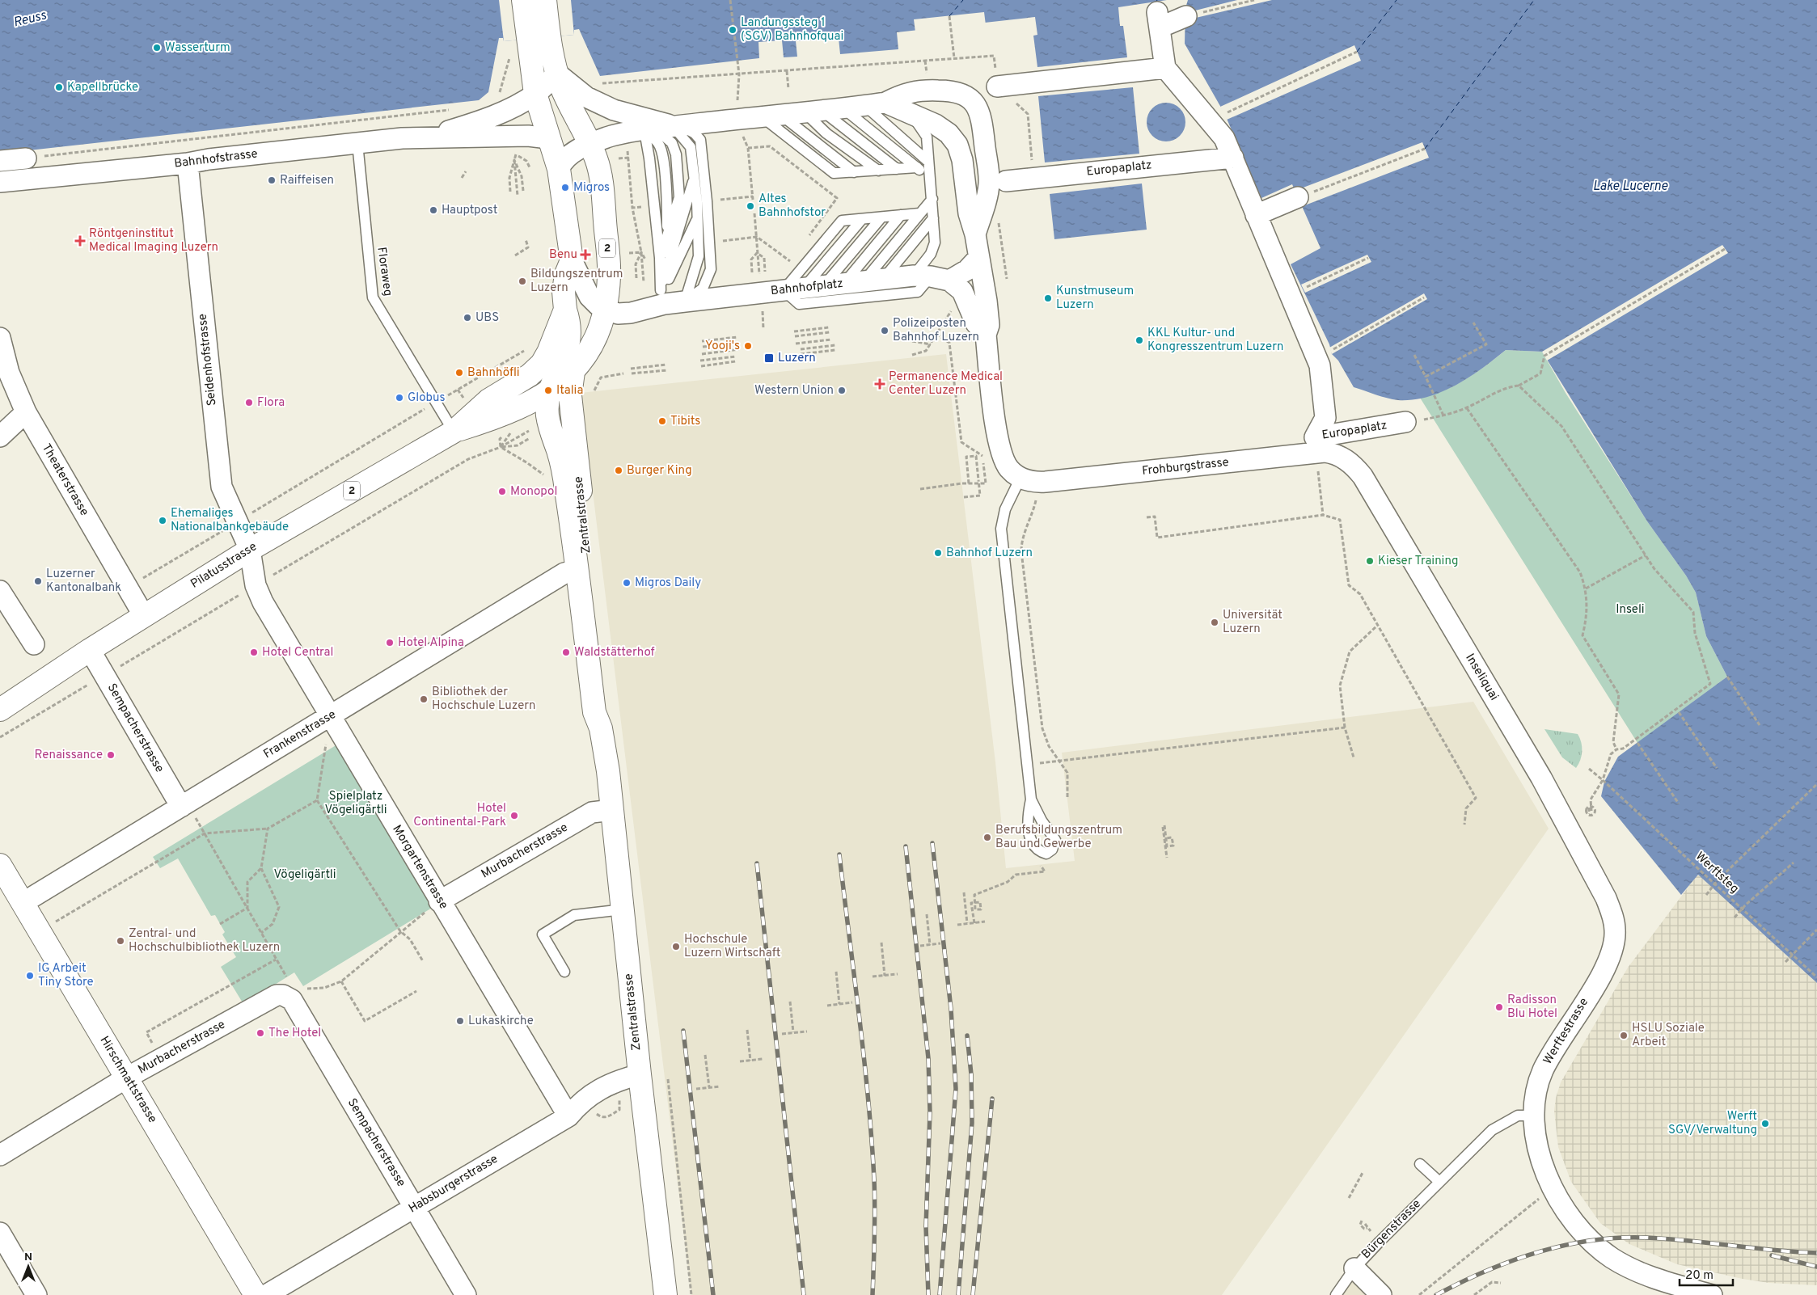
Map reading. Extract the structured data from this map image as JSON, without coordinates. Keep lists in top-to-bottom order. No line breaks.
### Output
{"streets":{"main road":["2","Bahnhofplatz","Zentralstrasse","Pilatusstrasse","Hirschmattstrasse"],"street":["Bahnhofstrasse","Europaplatz","Seidenhofstrasse","Frohburgstrasse","Theaterstrasse","Inseliquai","Sempacherstrasse","Frankenstrasse","Murbacherstrasse","Morgartenstrasse","Werftestrasse","Habsburgerstrasse","Bürgenstrasse"],"lane":["Floraweg"],"path":["Werftsteg"]},"crossings":[["Bahnhofstrasse","Floraweg"],["Bahnhofstrasse","Bahnhofplatz"],["Bahnhofstrasse","Seidenhofstrasse"],["2","Bahnhofplatz"],["2","Zentralstrasse"],["Floraweg","Pilatusstrasse"],["Bahnhofplatz","Zentralstrasse"],["Bahnhofplatz","Pilatusstrasse"],["Seidenhofstrasse","Pilatusstrasse"],["Seidenhofstrasse","Morgartenstrasse"],["Frohburgstrasse","Inseliquai"],["Theaterstrasse","Pilatusstrasse"],["Zentralstrasse","Pilatusstrasse"],["Zentralstrasse","Frankenstrasse"],["Zentralstrasse","Murbacherstrasse"],["Zentralstrasse","Habsburgerstrasse"],["Pilatusstrasse","Sempacherstrasse"],["Pilatusstrasse","Morgartenstrasse"],["Inseliquai","Werftestrasse"],["Sempacherstrasse","Frankenstrasse"],["Sempacherstrasse","Murbacherstrasse"],["Sempacherstrasse","Habsburgerstrasse"],["Frankenstrasse","Morgartenstrasse"],["Frankenstrasse","Hirschmattstrasse"],["Murbacherstrasse","Morgartenstrasse"],["Murbacherstrasse","Hirschmattstrasse"],["Morgartenstrasse","Habsburgerstrasse"],["Werftestrasse","Bürgenstrasse"]],"water":["Reuss","Lake Lucerne"],"parks":["Inseli","Spielplatz Vögeligärtli","Vögeligärtli"],"places":{"other":["Landungssteg 1 (SGV) Bahnhofquai","Wasserturm","Kapellbrücke","Raiffeisen","Migros","Altes Bahnhofstor","Hauptpost","Bildungszentrum Luzern","Kunstmuseum Luzern","UBS","Polizeiposten Bahnhof Luzern","KKL Kultur- und Kongresszentrum Luzern","Yooji's","Bahnhöfli","Italia","Western Union","Globus","Flora","Tibits","Burger King","Monopol","Ehemaliges Nationalbankgebäude","Bahnhof Luzern","Kieser Training","Luzerner Kantonalbank","Migros Daily","Universität Luzern","Hotel Alpina","Hotel Central","Waldstätterhof","Bibliothek der Hochschule Luzern","Renaissance","Hotel Continental-Park","Berufsbildungszentrum Bau und Gewerbe","Zentral- und Hochschulbibliothek Luzern","Hochschule Luzern Wirtschaft","IG Arbeit Tiny Store","Radisson Blu Hotel","Lukaskirche","The Hotel","HSLU Soziale Arbeit","Werft SGV/Verwaltung"],"health":["Röntgeninstitut Medical Imaging Luzern","Benu","Permanence Medical Center Luzern"],"transit":["Luzern"]},"scale_bar":"20 m","north":"top"}
